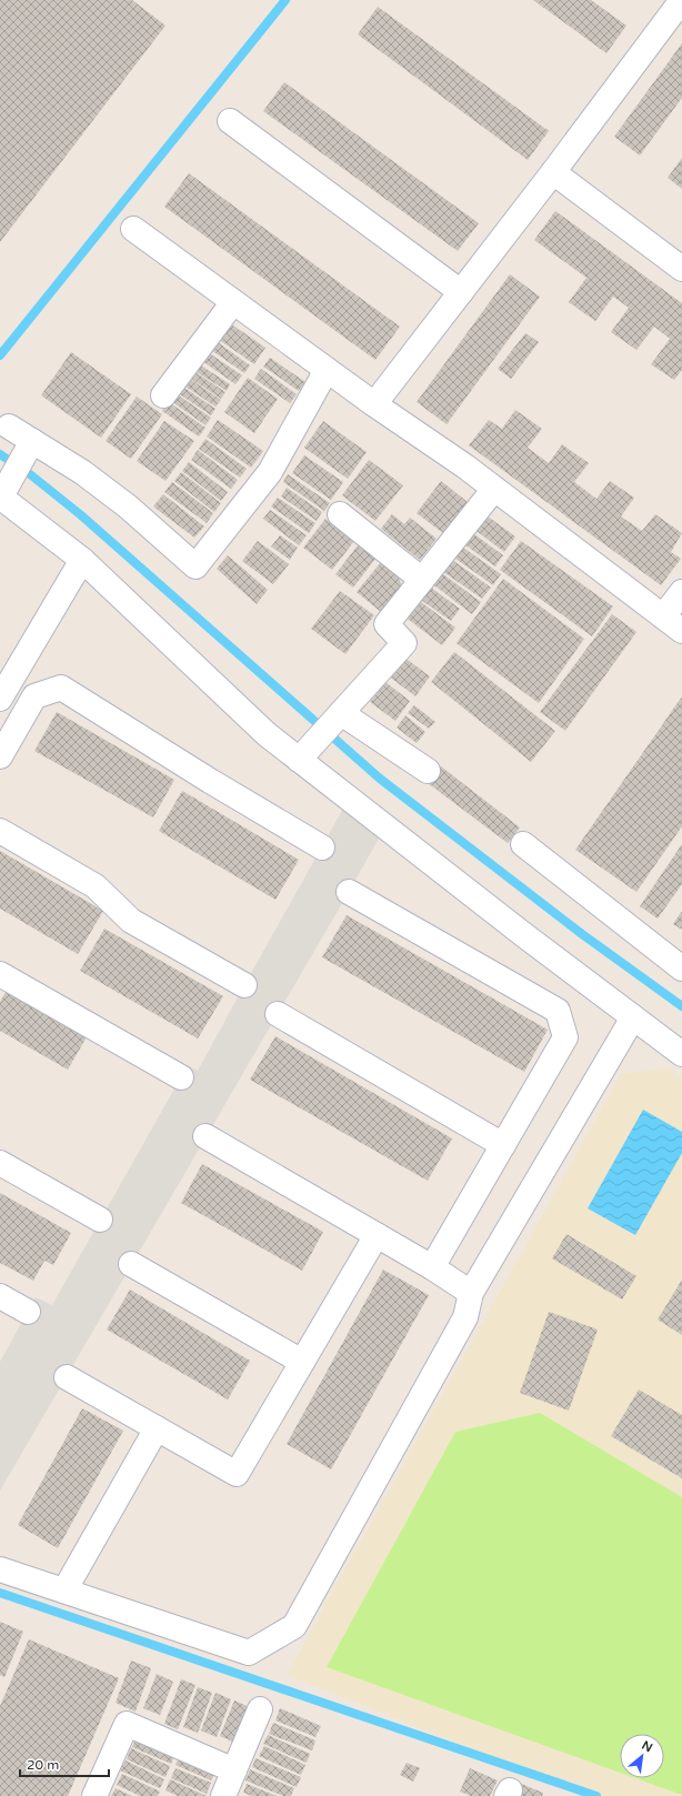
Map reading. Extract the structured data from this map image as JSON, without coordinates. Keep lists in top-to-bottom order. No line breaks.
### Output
{"scale_bar":"20 m","north":"top right"}
